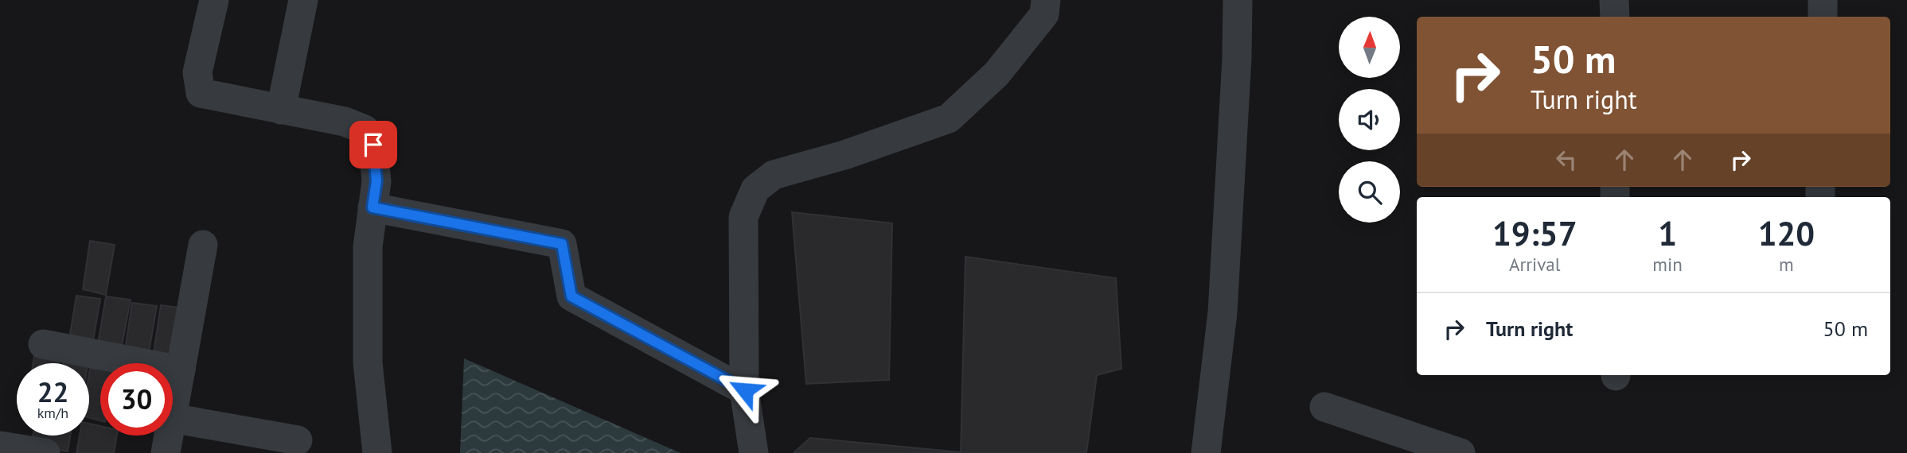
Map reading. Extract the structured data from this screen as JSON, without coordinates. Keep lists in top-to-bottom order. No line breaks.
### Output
{"north":"top","page":{"turn":["50 m","Turn right"],"eta":["19:57","Arrival","1","min","120","m"],"list":[{"name":"Turn right","value":"50 m"}],"speed":"22 km/h","limit":"30"}}
